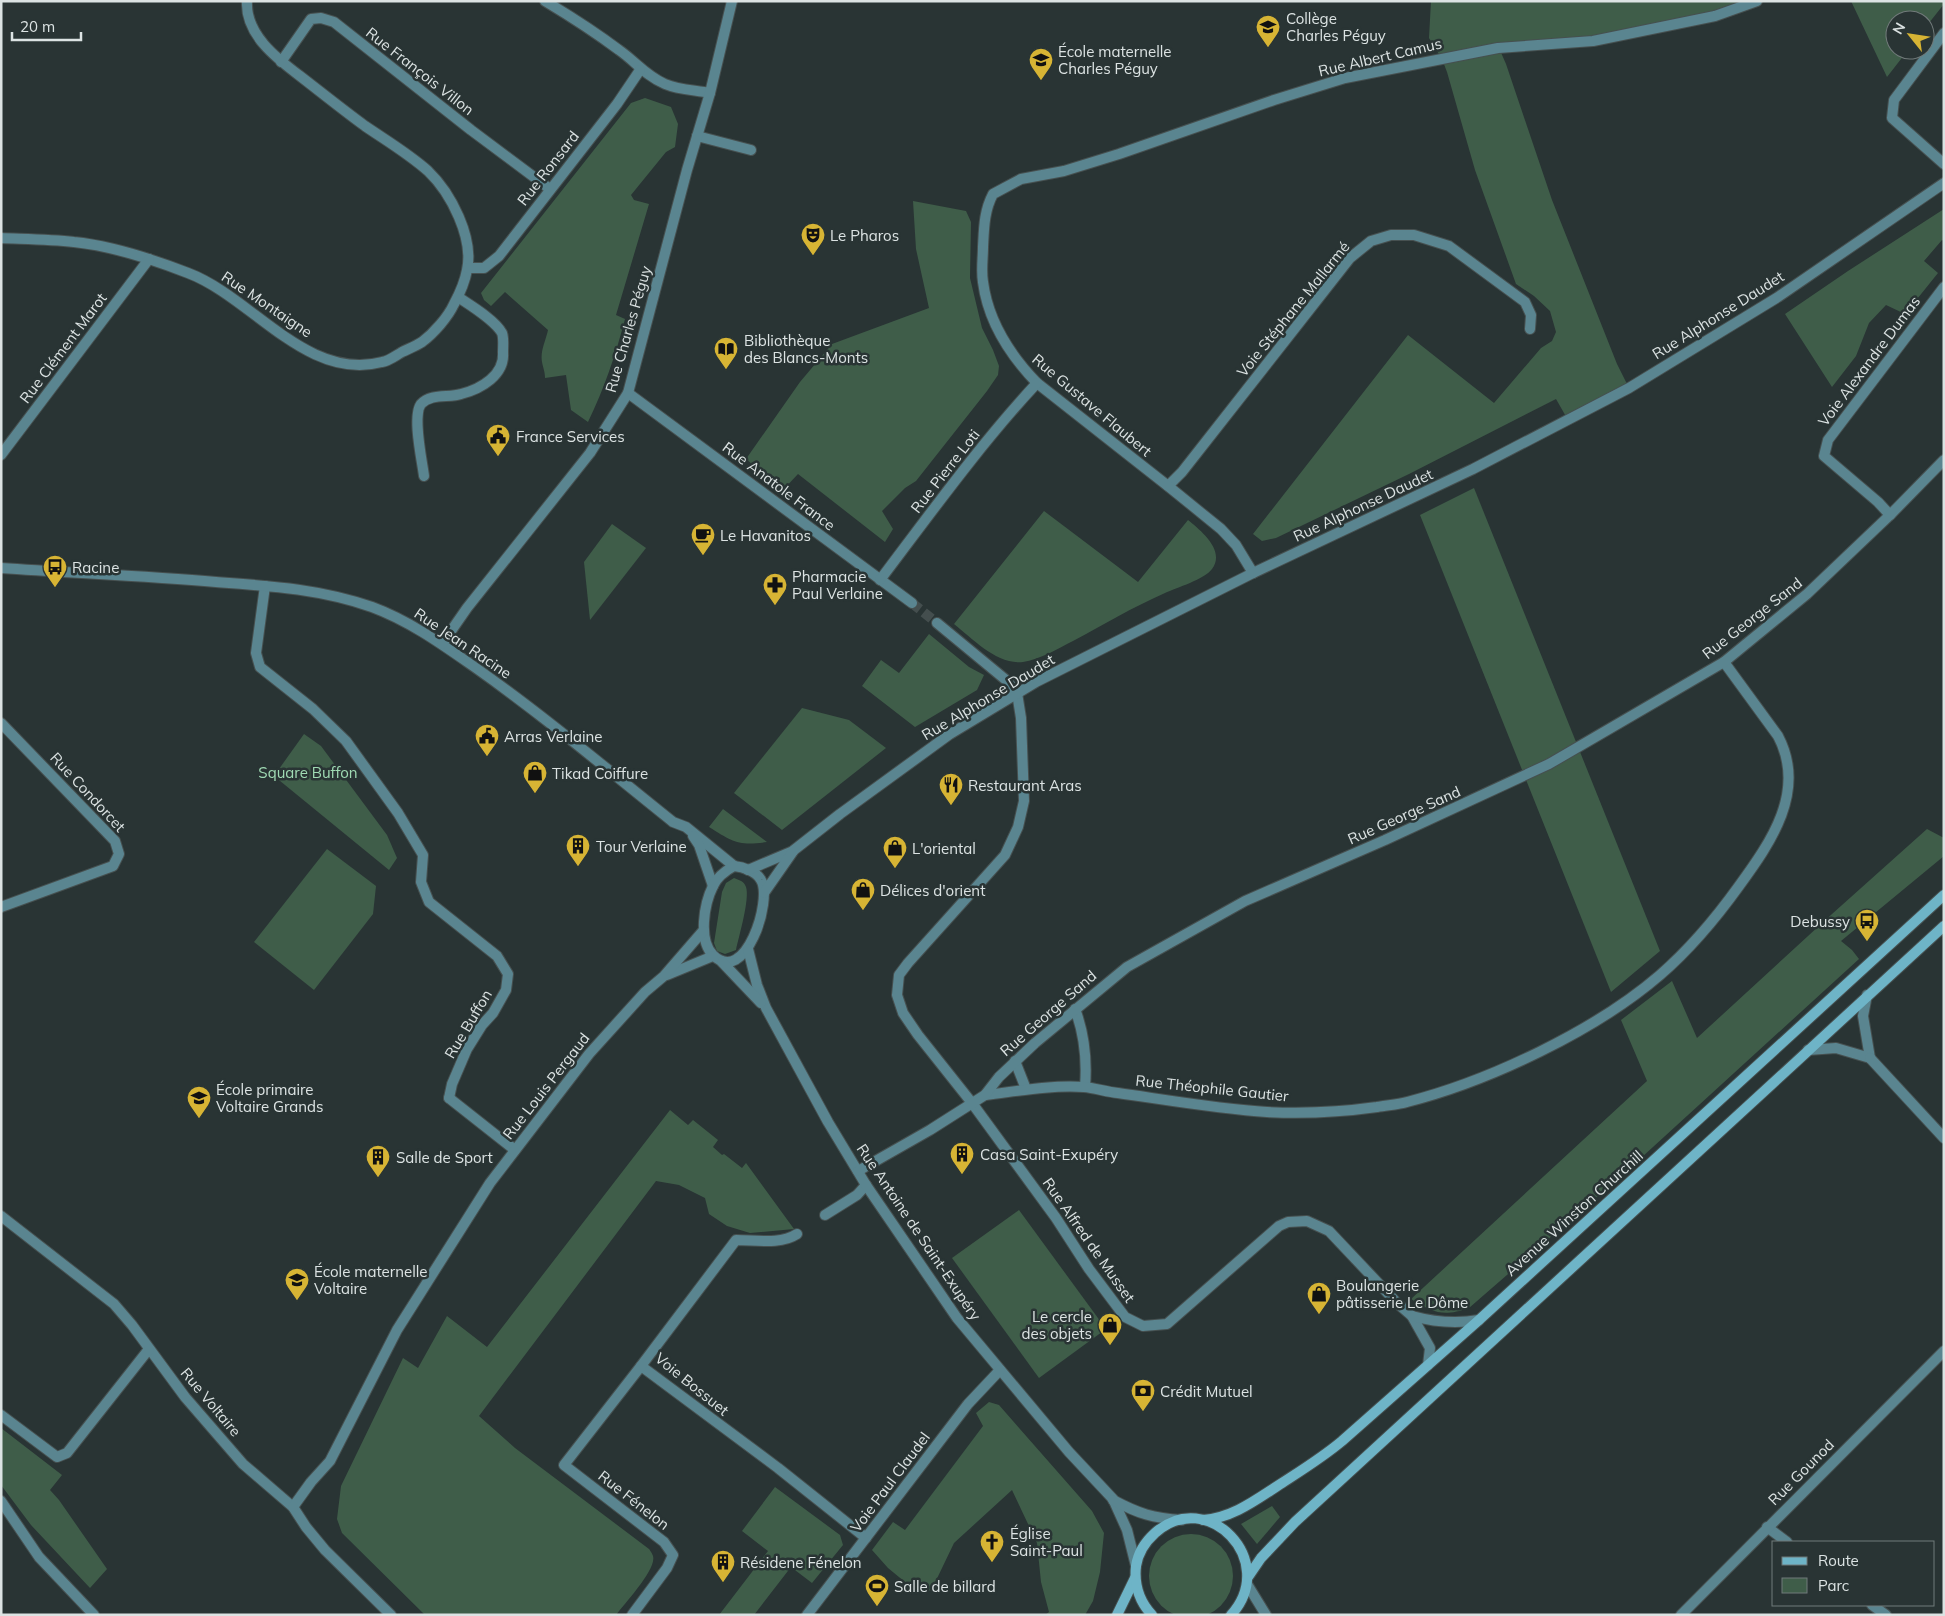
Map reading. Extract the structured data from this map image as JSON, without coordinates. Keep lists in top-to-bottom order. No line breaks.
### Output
{"streets":{"main road":["Avenue Winston Churchill"],"street":["Rue Albert Camus","Rue François Villon","Rue Ronsard","Rue Montaigne","Voie Stéphane Mallarmé","Rue Alphonse Daudet","Rue Charles Péguy","Rue Clément Marot","Voie Alexandre Dumas","Rue Gustave Flaubert","Rue Pierre Loti","Rue Anatole France","Rue George Sand","Rue Jean Racine","Rue Condorcet","Rue Buffon","Rue Louis Pergaud","Rue Théophile Gautier","Rue Antoine de Saint-Exupéry","Rue Alfred de Musset","Voie Bossuet","Rue Voltaire","Rue Gounod","Voie Paul Claudel","Rue Fénelon"]},"crossings":[["Rue Albert Camus","Rue Gustave Flaubert"],["Rue François Villon","Rue Ronsard"],["Rue François Villon","Rue Montaigne"],["Rue Ronsard","Rue Montaigne"],["Rue Montaigne","Rue Clément Marot"],["Voie Stéphane Mallarmé","Rue Gustave Flaubert"],["Rue Alphonse Daudet","Rue Gustave Flaubert"],["Rue Alphonse Daudet","Rue Jean Racine"],["Rue Alphonse Daudet","Rue Louis Pergaud"],["Rue Alphonse Daudet","Rue Antoine de Saint-Exupéry"],["Rue Alphonse Daudet","Rue Alfred de Musset"],["Rue Charles Péguy","Rue Anatole France"],["Rue Charles Péguy","Rue Jean Racine"],["Voie Alexandre Dumas","Rue George Sand"],["Rue Gustave Flaubert","Rue Pierre Loti"],["Rue Pierre Loti","Rue Anatole France"],["Rue George Sand","Rue Théophile Gautier"],["Rue George Sand","Rue Antoine de Saint-Exupéry"],["Rue George Sand","Rue Alfred de Musset"],["Rue Jean Racine","Rue Buffon"],["Rue Jean Racine","Rue Louis Pergaud"],["Rue Jean Racine","Rue Antoine de Saint-Exupéry"],["Rue Buffon","Rue Louis Pergaud"],["Rue Louis Pergaud","Rue Antoine de Saint-Exupéry"],["Rue Louis Pergaud","Rue Voltaire"],["Rue Antoine de Saint-Exupéry","Voie Paul Claudel"],["Voie Bossuet","Voie Paul Claudel"],["Voie Bossuet","Rue Fénelon"]],"parks":["Square Buffon"],"places":{"school or university":["Collège Charles Péguy","École maternelle Charles Péguy","École primaire Voltaire Grands","École maternelle Voltaire"],"theatre":["Le Pharos"],"library":["Bibliothèque des Blancs-Monts"],"public building":["France Services","Arras Verlaine"],"cafe":["Le Havanitos"],"bus stop":["Racine","Debussy"],"pharmacy":["Pharmacie Paul Verlaine"],"shop":["Tikad Coiffure","L'oriental","Délices d'orient","Boulangerie pâtisserie Le Dôme","Le cercle des objets"],"restaurant":["Restaurant Aras"],"building":["Tour Verlaine","Casa Saint-Exupéry","Salle de Sport","Résidene Fénelon"],"bank":["Crédit Mutuel"],"church":["Église Saint-Paul"],"sports":["Salle de billard"]},"legend":["Route","Parc"],"scale_bar":"20 m","north":"top left"}
